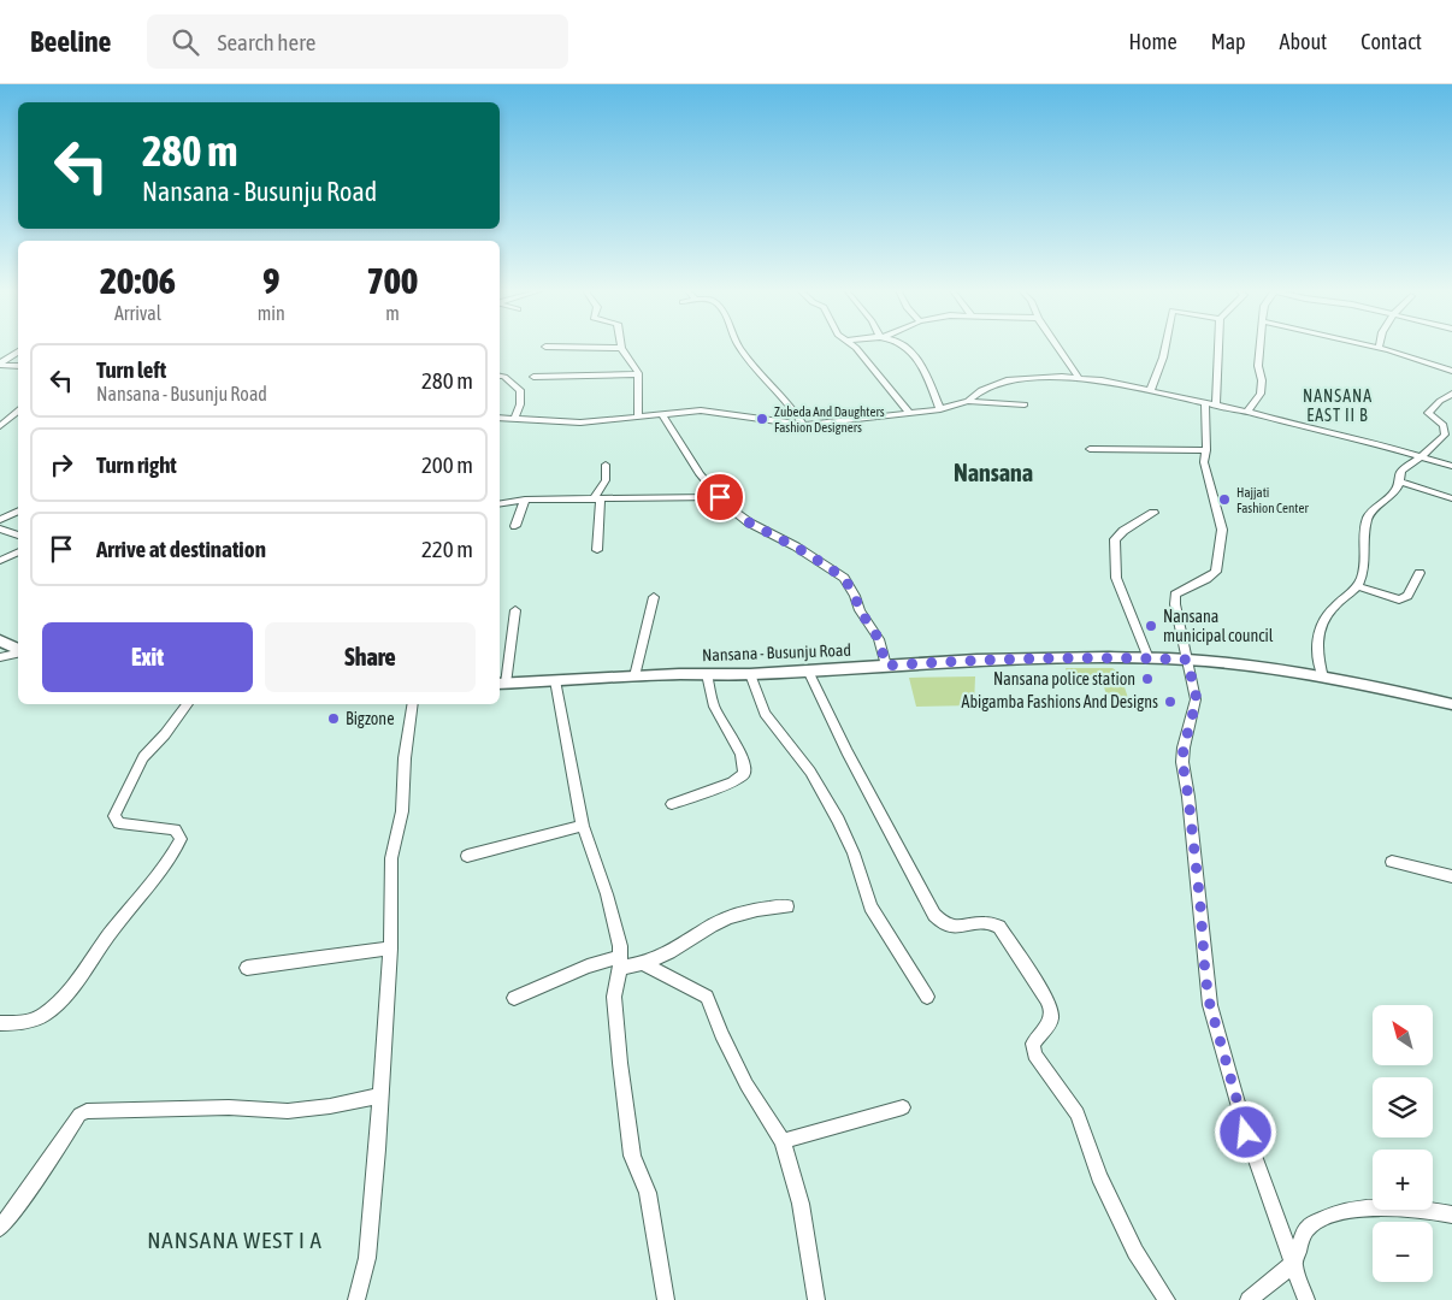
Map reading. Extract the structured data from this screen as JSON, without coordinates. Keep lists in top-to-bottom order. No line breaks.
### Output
{"streets":{"main road":["Nansana - Busunju Road"]},"districts":["NANSANA EAST II B","Nansana","NANSANA WEST I A"],"places":["Zubeda And Daughters Fashion Designers","Hajjati Fashion Center","Nansana municipal council","Nansana police station","Abigamba Fashions And Designs","Bigzone"],"north":"top left","page":{"header":"Beeline","search":"Search here","nav":["Home","Map","About","Contact"],"turn":["280 m","Nansana - Busunju Road"],"eta":["20:06","Arrival","9","min","700","m"],"list":[{"name":"Turn left","note":"Nansana - Busunju Road","value":"280 m"},{"name":"Turn right","value":"200 m"},{"name":"Arrive at destination","value":"220 m"}],"buttons":["Exit","Share"],"map_buttons":["+","−"]}}
